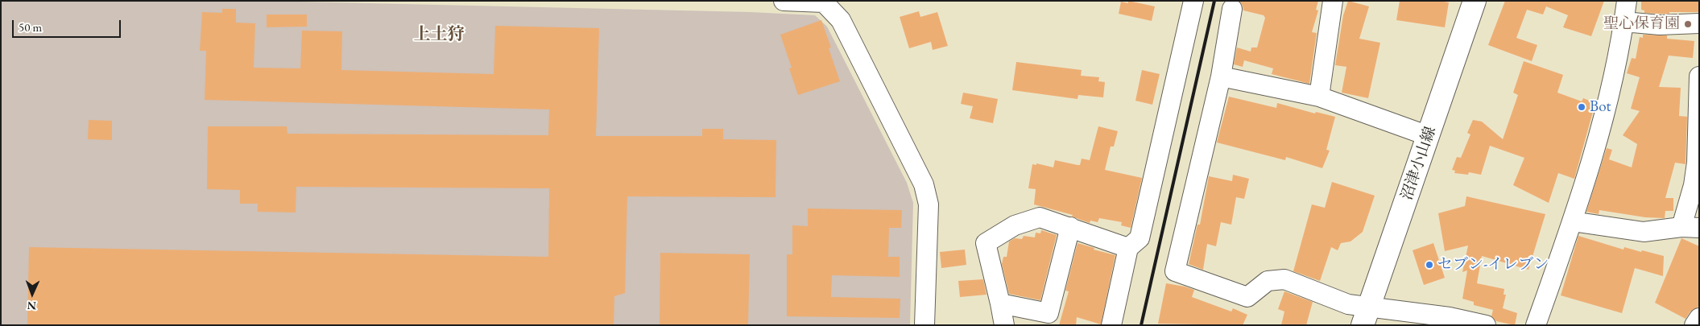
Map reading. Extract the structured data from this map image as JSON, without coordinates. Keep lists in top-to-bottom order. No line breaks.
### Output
{"streets":{"main road":["沼津小山線"]},"districts":["上土狩"],"places":["聖心保育園","Bot","セブン-イレブン"],"scale_bar":"50 m","north":"bottom"}
